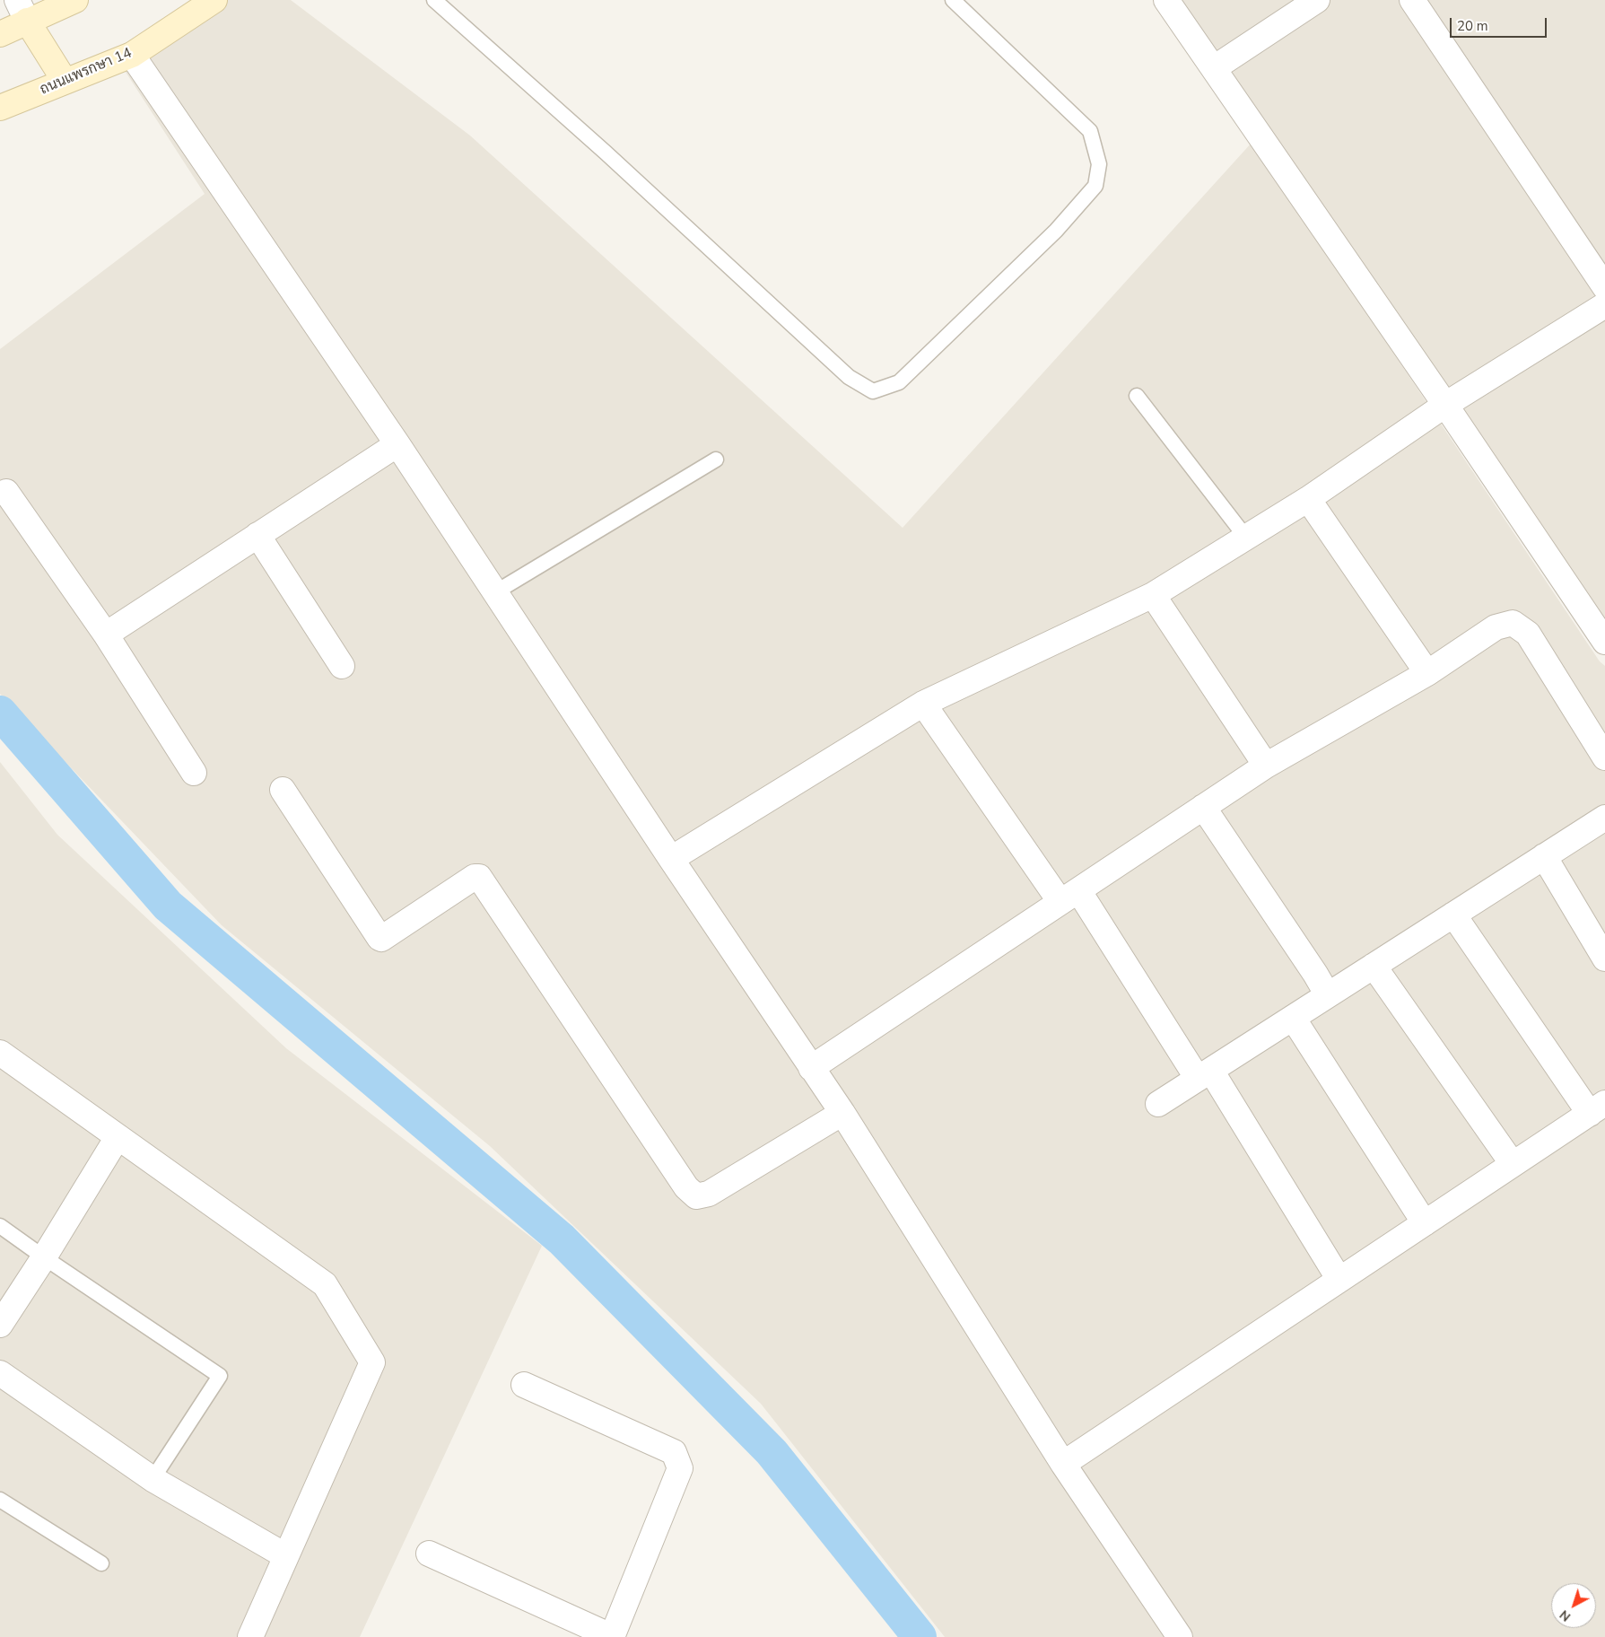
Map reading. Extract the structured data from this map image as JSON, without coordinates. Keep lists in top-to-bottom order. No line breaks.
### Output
{"streets":{"main road":["ถนนแพรกษา 14"]},"scale_bar":"20 m","north":"bottom left"}
